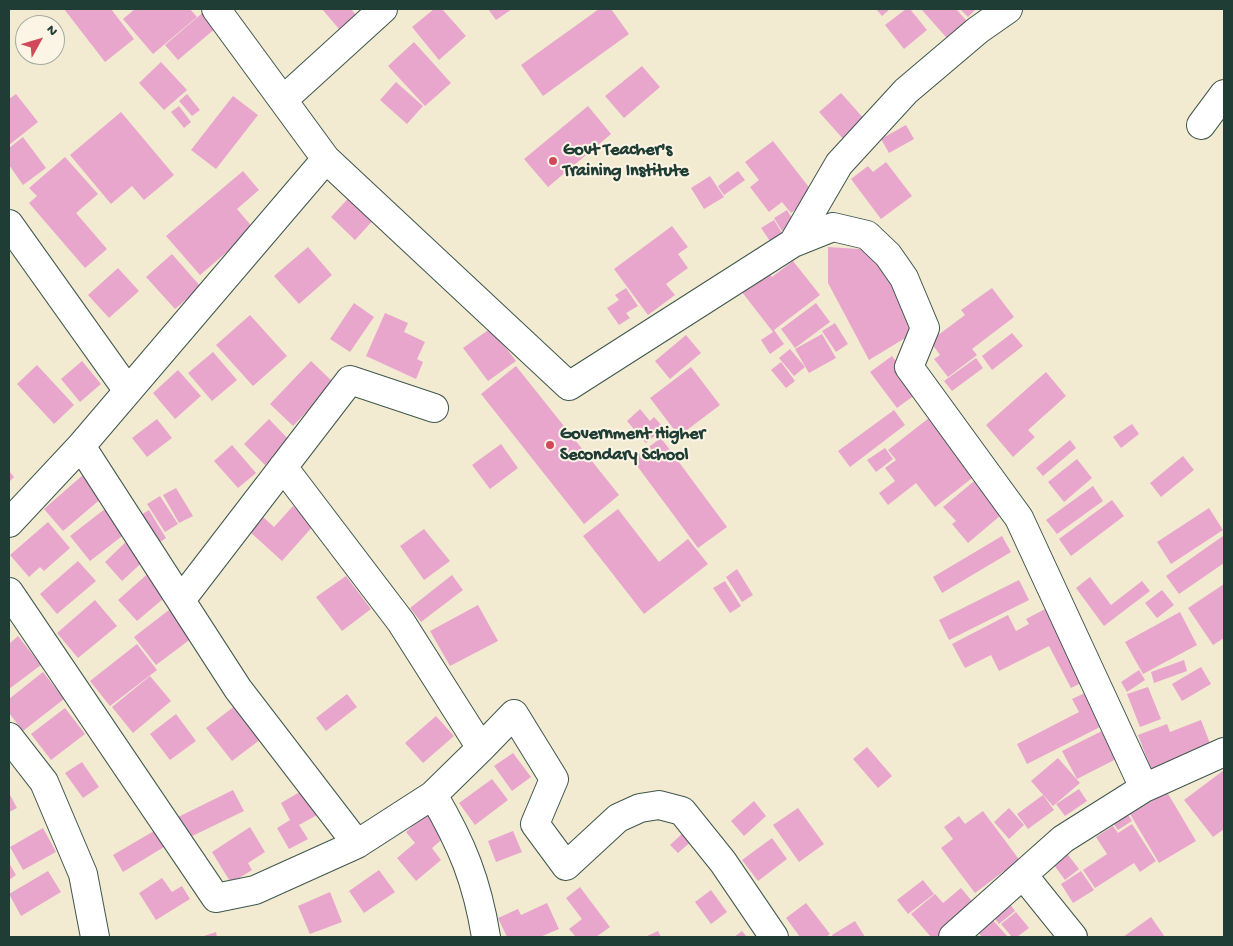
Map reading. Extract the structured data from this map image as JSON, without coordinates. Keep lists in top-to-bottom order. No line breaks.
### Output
{"places":["Govt Teacher's Training Institute","Government Higher Secondary School"],"north":"top right"}
